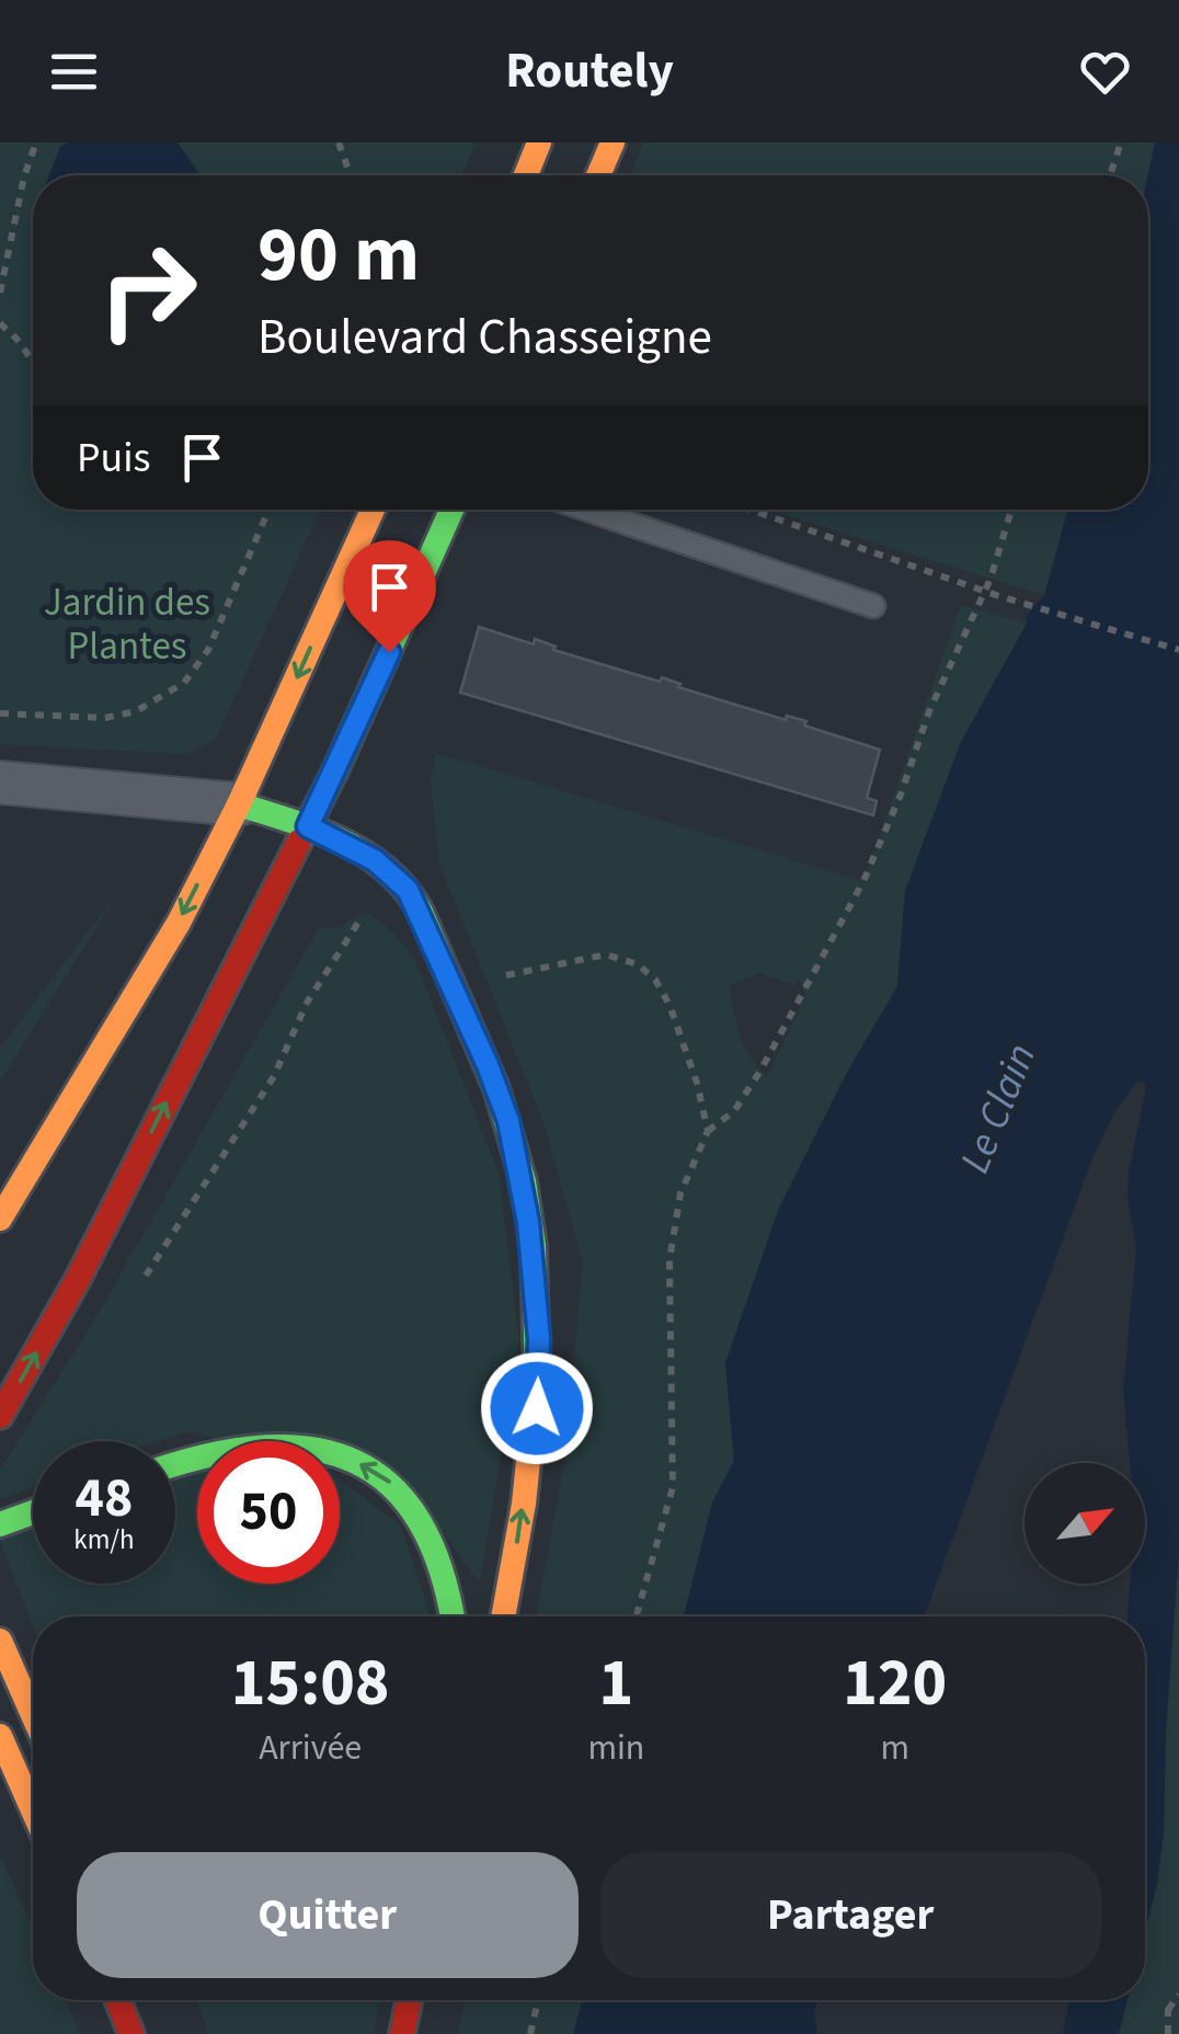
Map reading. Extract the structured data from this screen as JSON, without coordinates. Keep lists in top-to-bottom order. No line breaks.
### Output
{"water":["Le Clain"],"parks":["Jardin des Plantes"],"north":"top right","page":{"header":"Routely","turn":["90 m","Boulevard Chasseigne"],"then":"Puis","speed":"48 km/h","limit":"50","eta":["15:08","Arrivée","1","min","120","m"],"buttons":["Quitter","Partager"]}}
